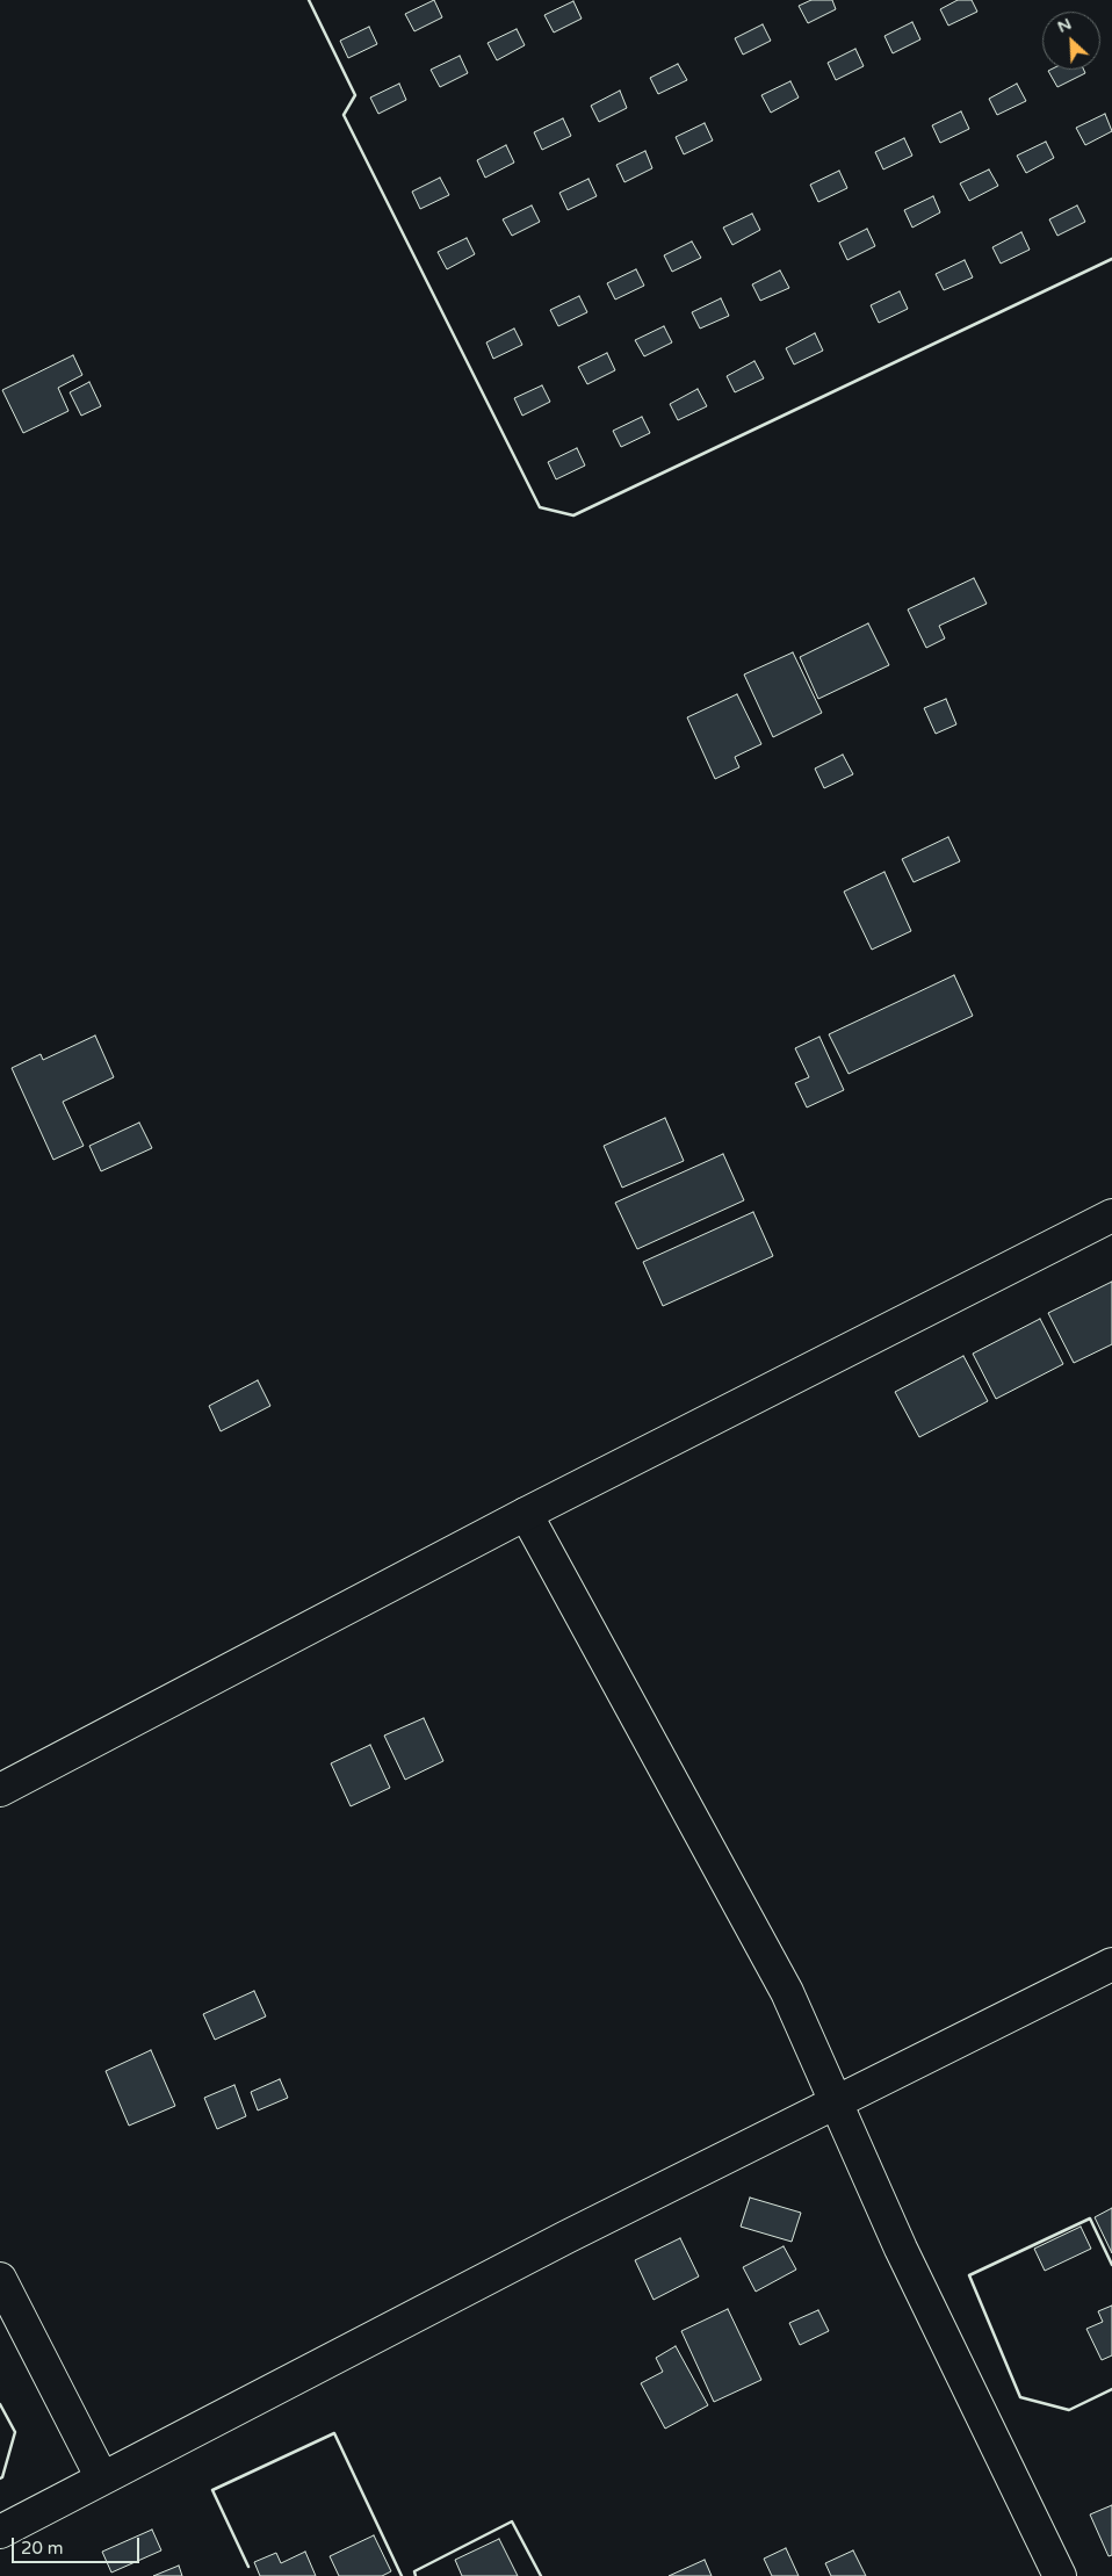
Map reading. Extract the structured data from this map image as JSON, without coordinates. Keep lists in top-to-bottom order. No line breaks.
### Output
{"scale_bar":"20 m","north":"top left"}
